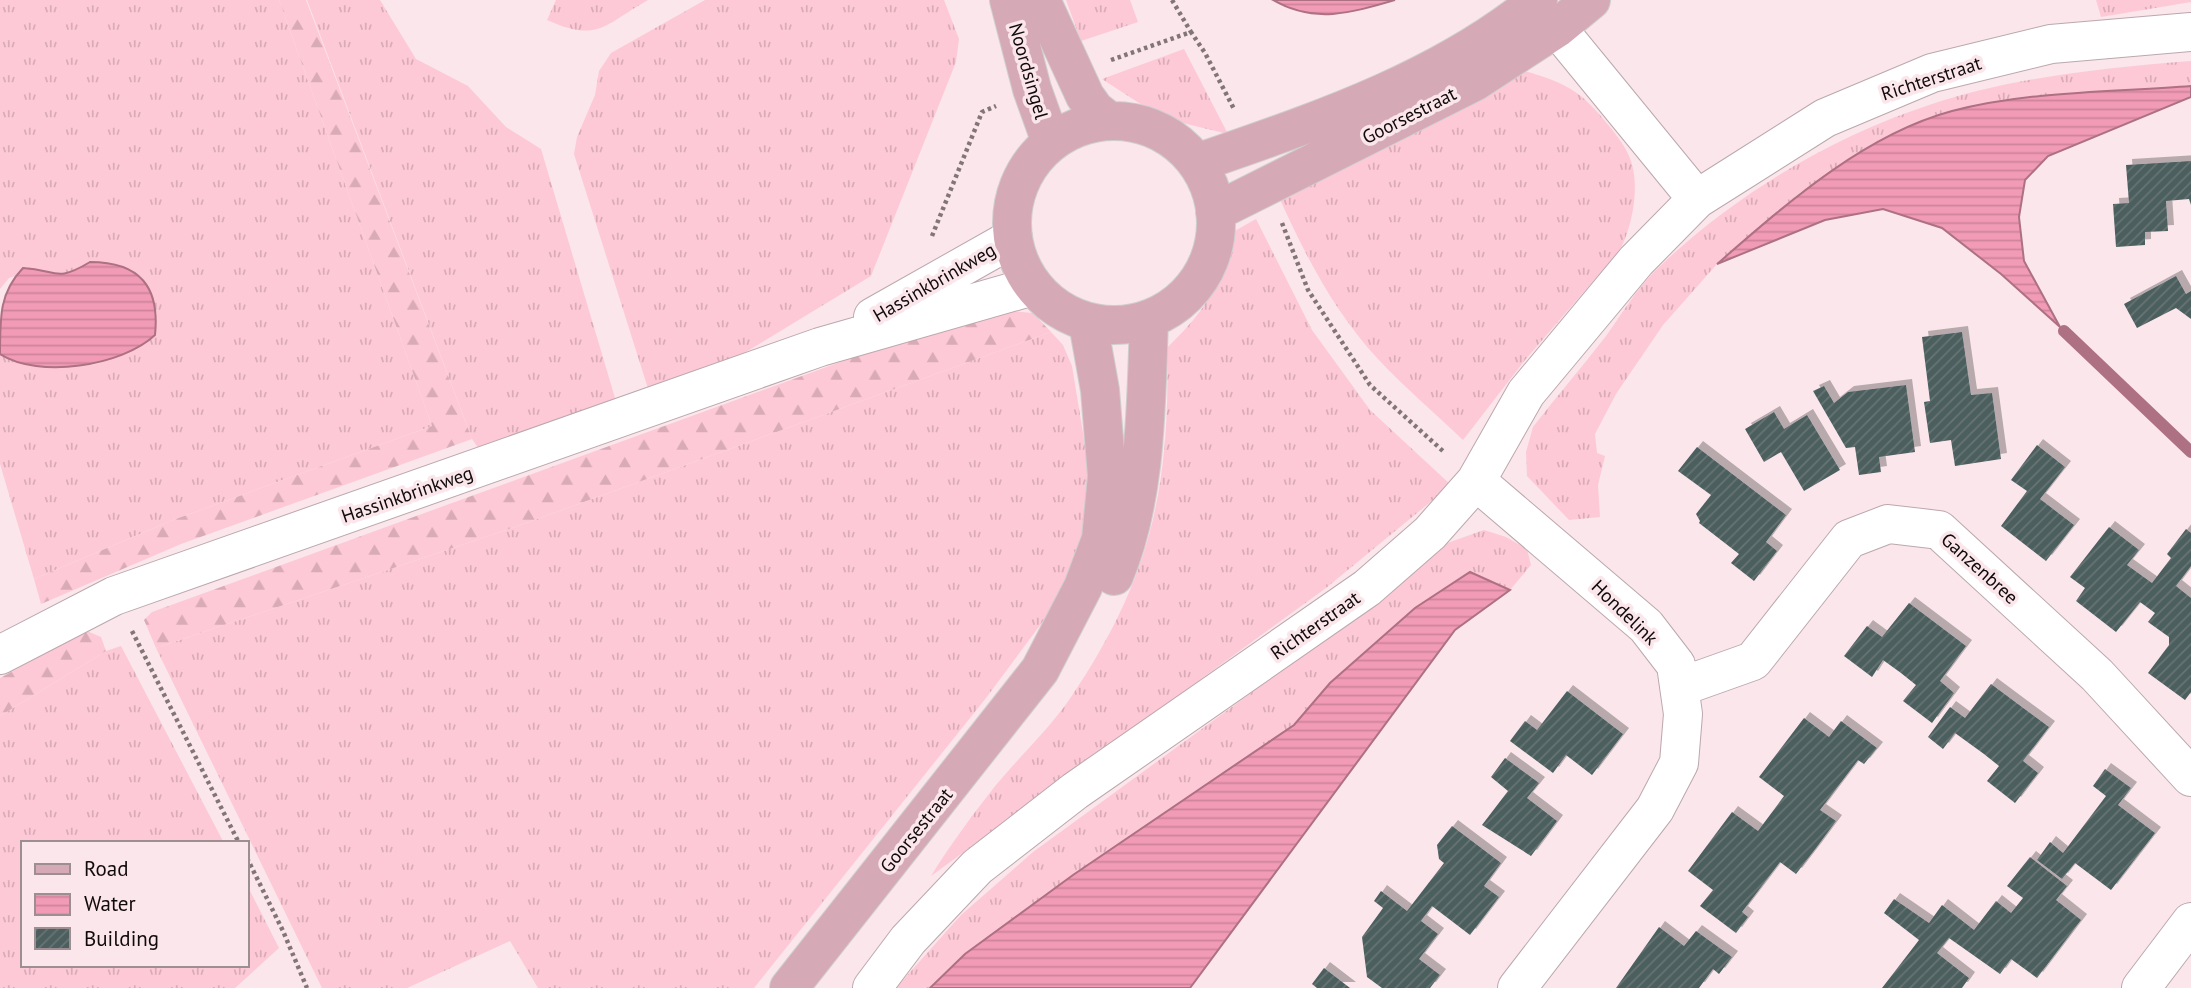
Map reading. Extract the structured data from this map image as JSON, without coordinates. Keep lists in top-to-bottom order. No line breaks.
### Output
{"streets":{"main road":["Noordsingel","Goorsestraat"],"street":["Richterstraat","Hassinkbrinkweg","Ganzenbree","Hondelink"]},"crossings":[["Noordsingel","Goorsestraat"],["Noordsingel","Hassinkbrinkweg"],["Richterstraat","Hondelink"],["Goorsestraat","Hassinkbrinkweg"],["Ganzenbree","Hondelink"]],"legend":["Road","Water","Building"]}
